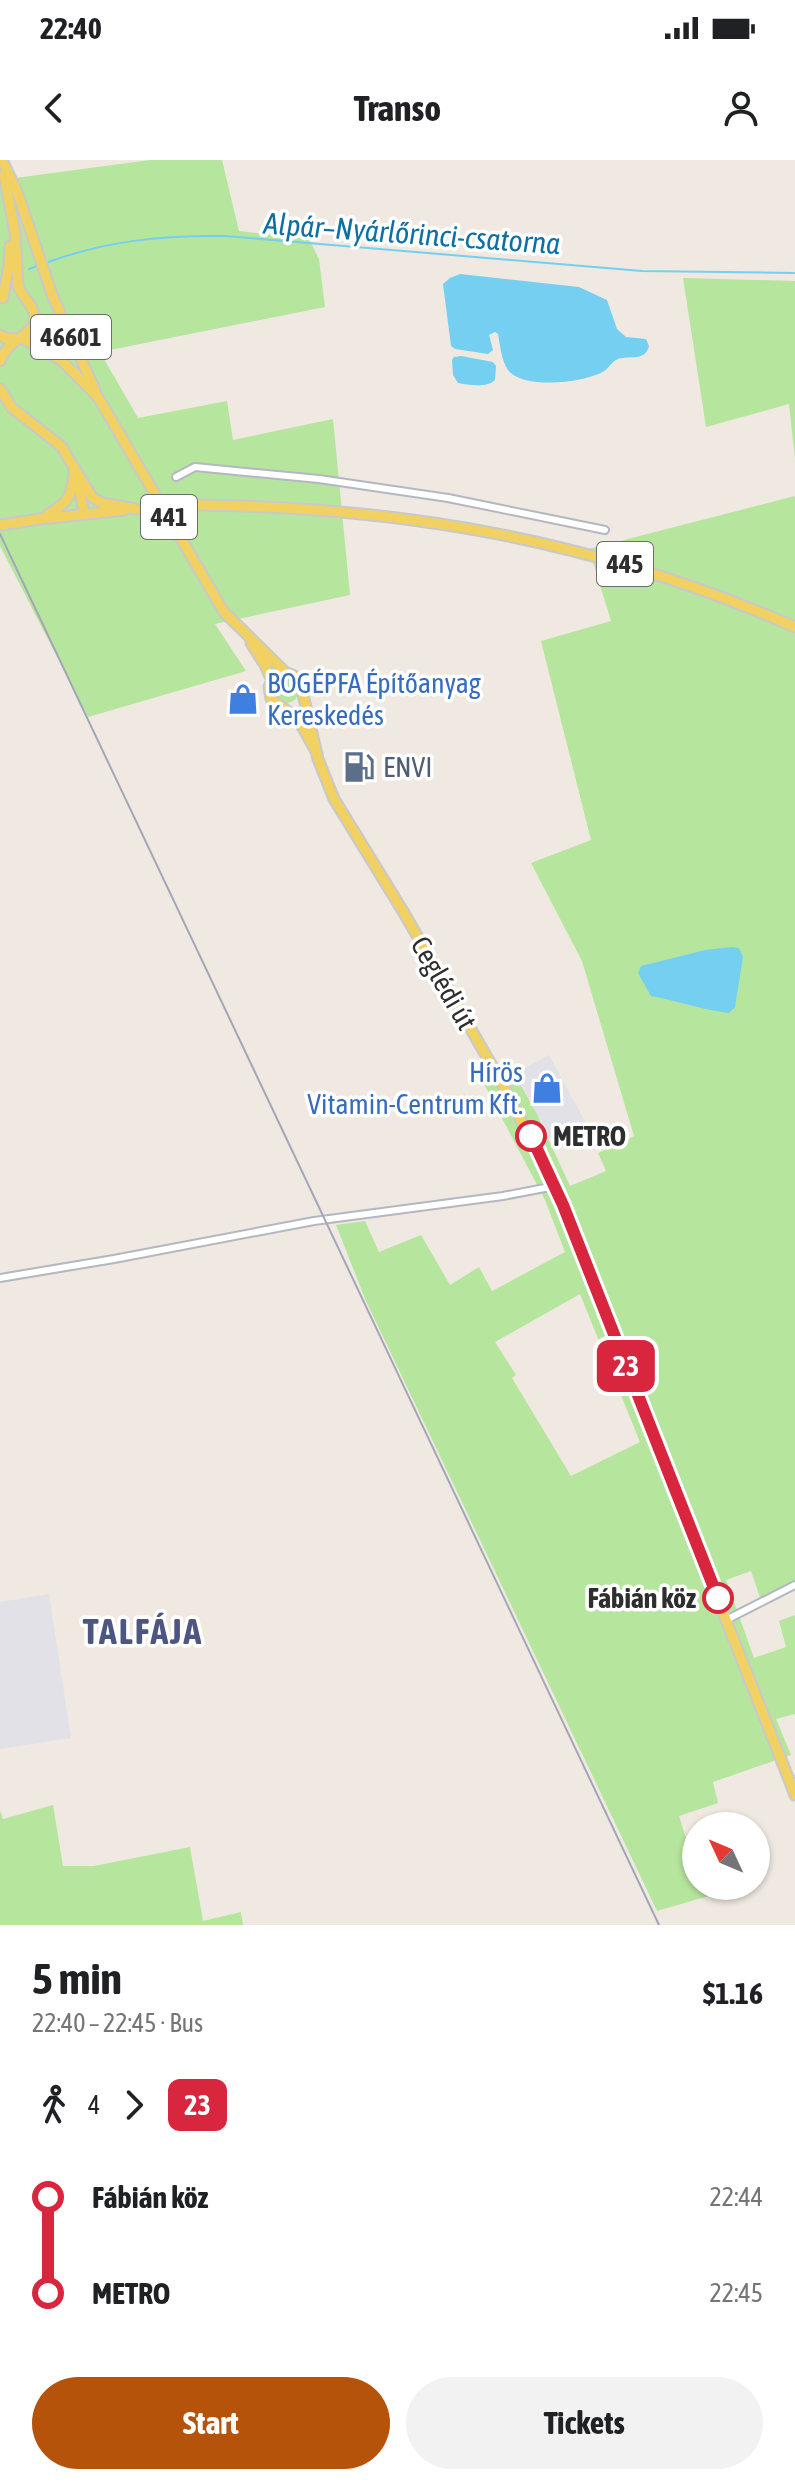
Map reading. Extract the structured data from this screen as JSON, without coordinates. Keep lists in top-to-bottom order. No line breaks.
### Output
{"streets":{"main road":["46601","441","445","Ceglédi út"]},"crossings":[["46601","441"],["441","Ceglédi út"]],"districts":["TALFÁJA"],"water":["Alpár–Nyárlőrinci-csatorna"],"places":{"shop":["BOGÉPFA Építőanyag Kereskedés","Hírös Vitamin-Centrum Kft."],"fuel station":["ENVI"],"other":["METRO","Fábián köz"]},"lines":["bus line 23"],"north":"top left","page":{"status":"22:40","header":"Transo","on_map":"23","heading":["5 min","22:40 – 22:45 · Bus","$1.16"],"legs":["4","23"],"list":[{"name":"Fábián köz","value":"22:44"},{"name":"METRO","value":"22:45"}],"buttons":["Start","Tickets"]}}
